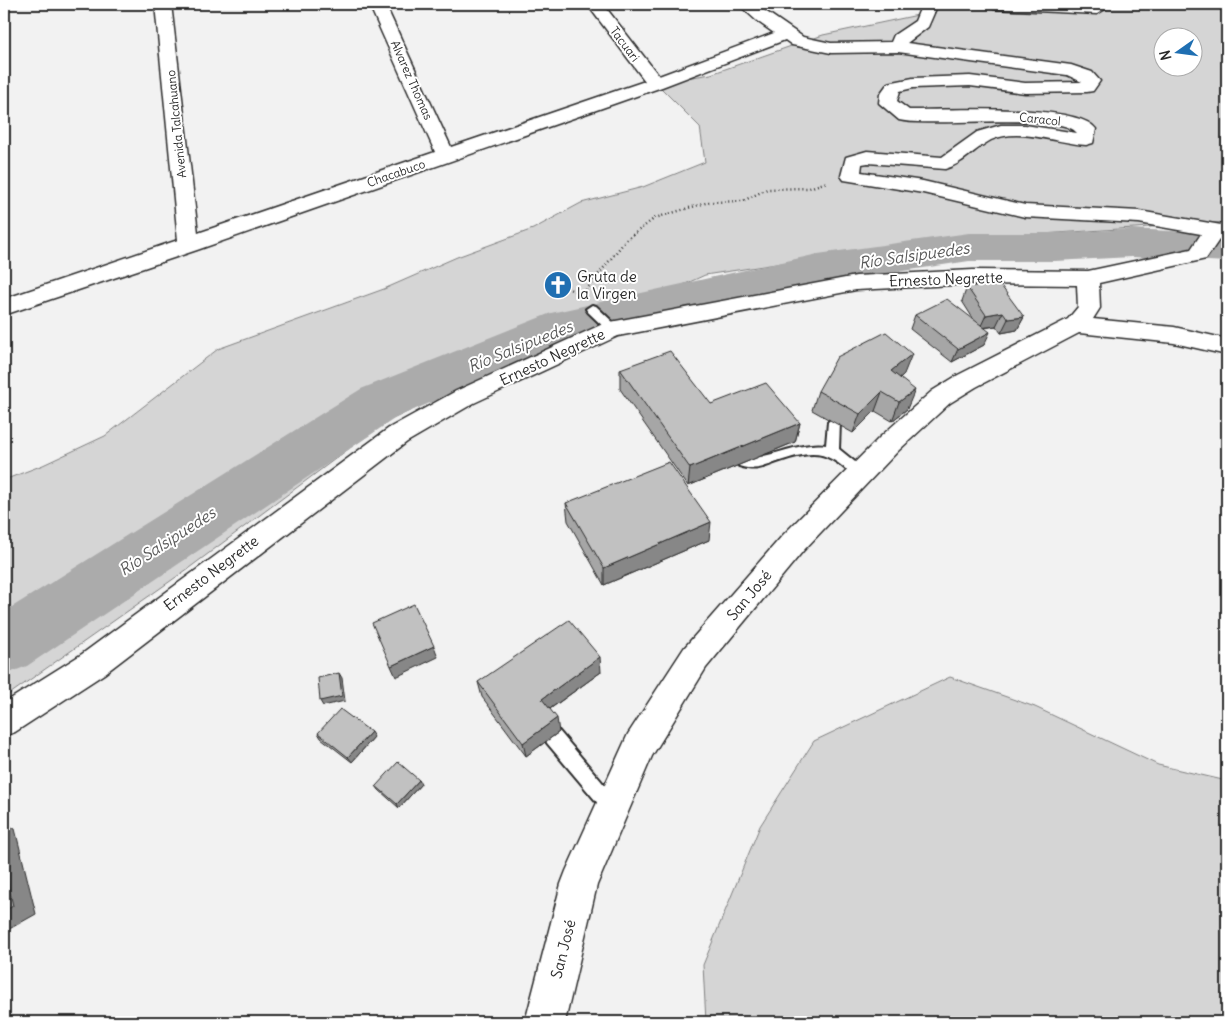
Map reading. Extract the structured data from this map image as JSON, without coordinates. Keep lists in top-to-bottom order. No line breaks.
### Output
{"streets":{"street":["Tacuari","Alvarez Thomas","Caracol","Avenida Talcahuano","Chacabuco","Ernesto Negrette","San José"]},"crossings":[["Tacuari","Chacabuco"],["Alvarez Thomas","Chacabuco"],["Caracol","Chacabuco"],["Avenida Talcahuano","Chacabuco"]],"water":["Río Salsipuedes"],"places":{"church":["Gruta de la Virgen"]},"north":"left"}
